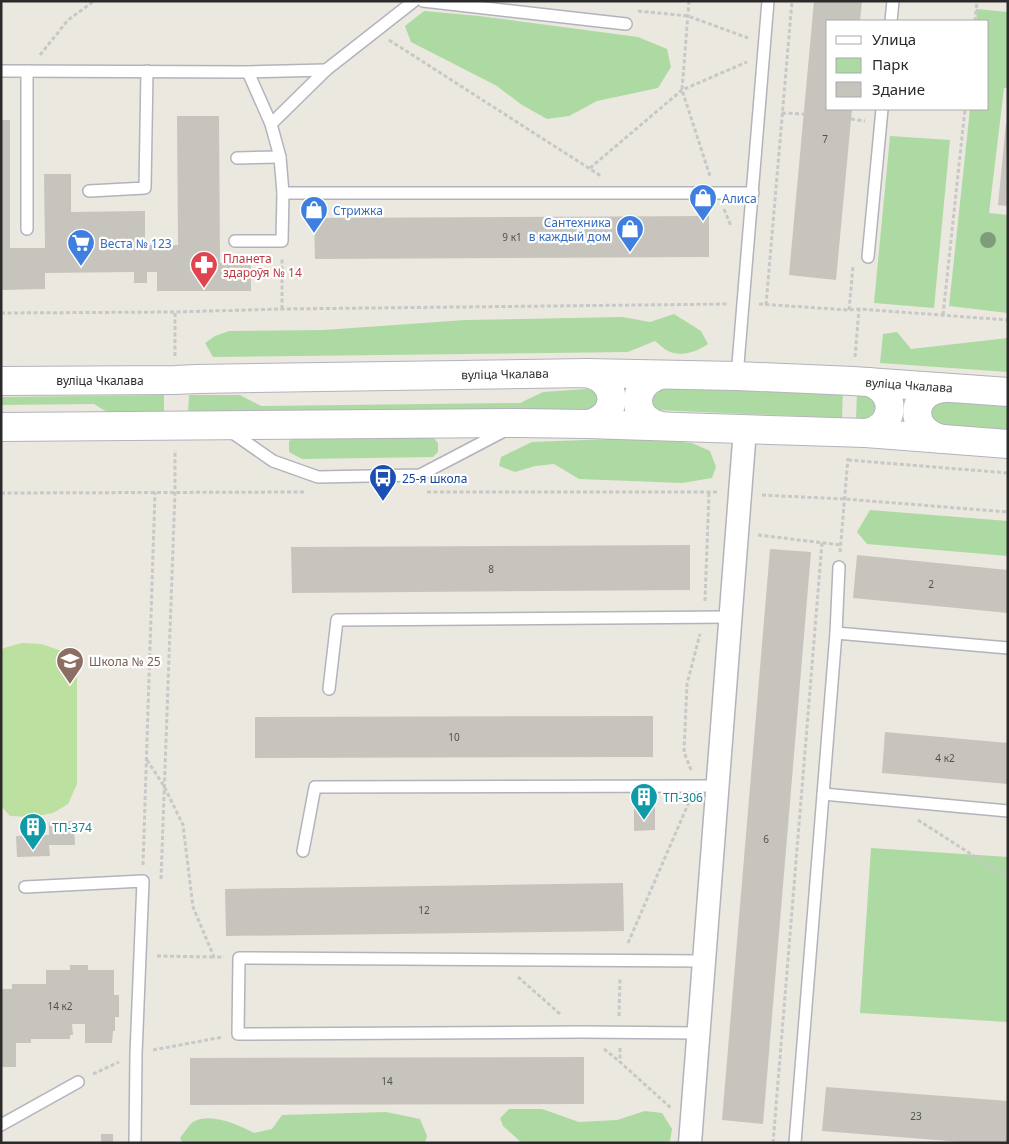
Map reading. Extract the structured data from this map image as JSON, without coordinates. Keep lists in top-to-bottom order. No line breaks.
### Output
{"streets":{"main road":["вуліца Чкалава"]},"places":{"shop":["Алиса","Стрижка","Сантехника в каждый дом"],"supermarket":["Веста № 123"],"pharmacy":["Планета здароўя № 14"],"bus stop":["25-я школа"],"school or university":["Школа № 25"],"building":["ТП-306","ТП-374"]},"house_numbers":["7","9 к1","8","2","10","4 к2","6","12","14 к2","14","23"],"legend":["Улица","Парк","Здание"]}
